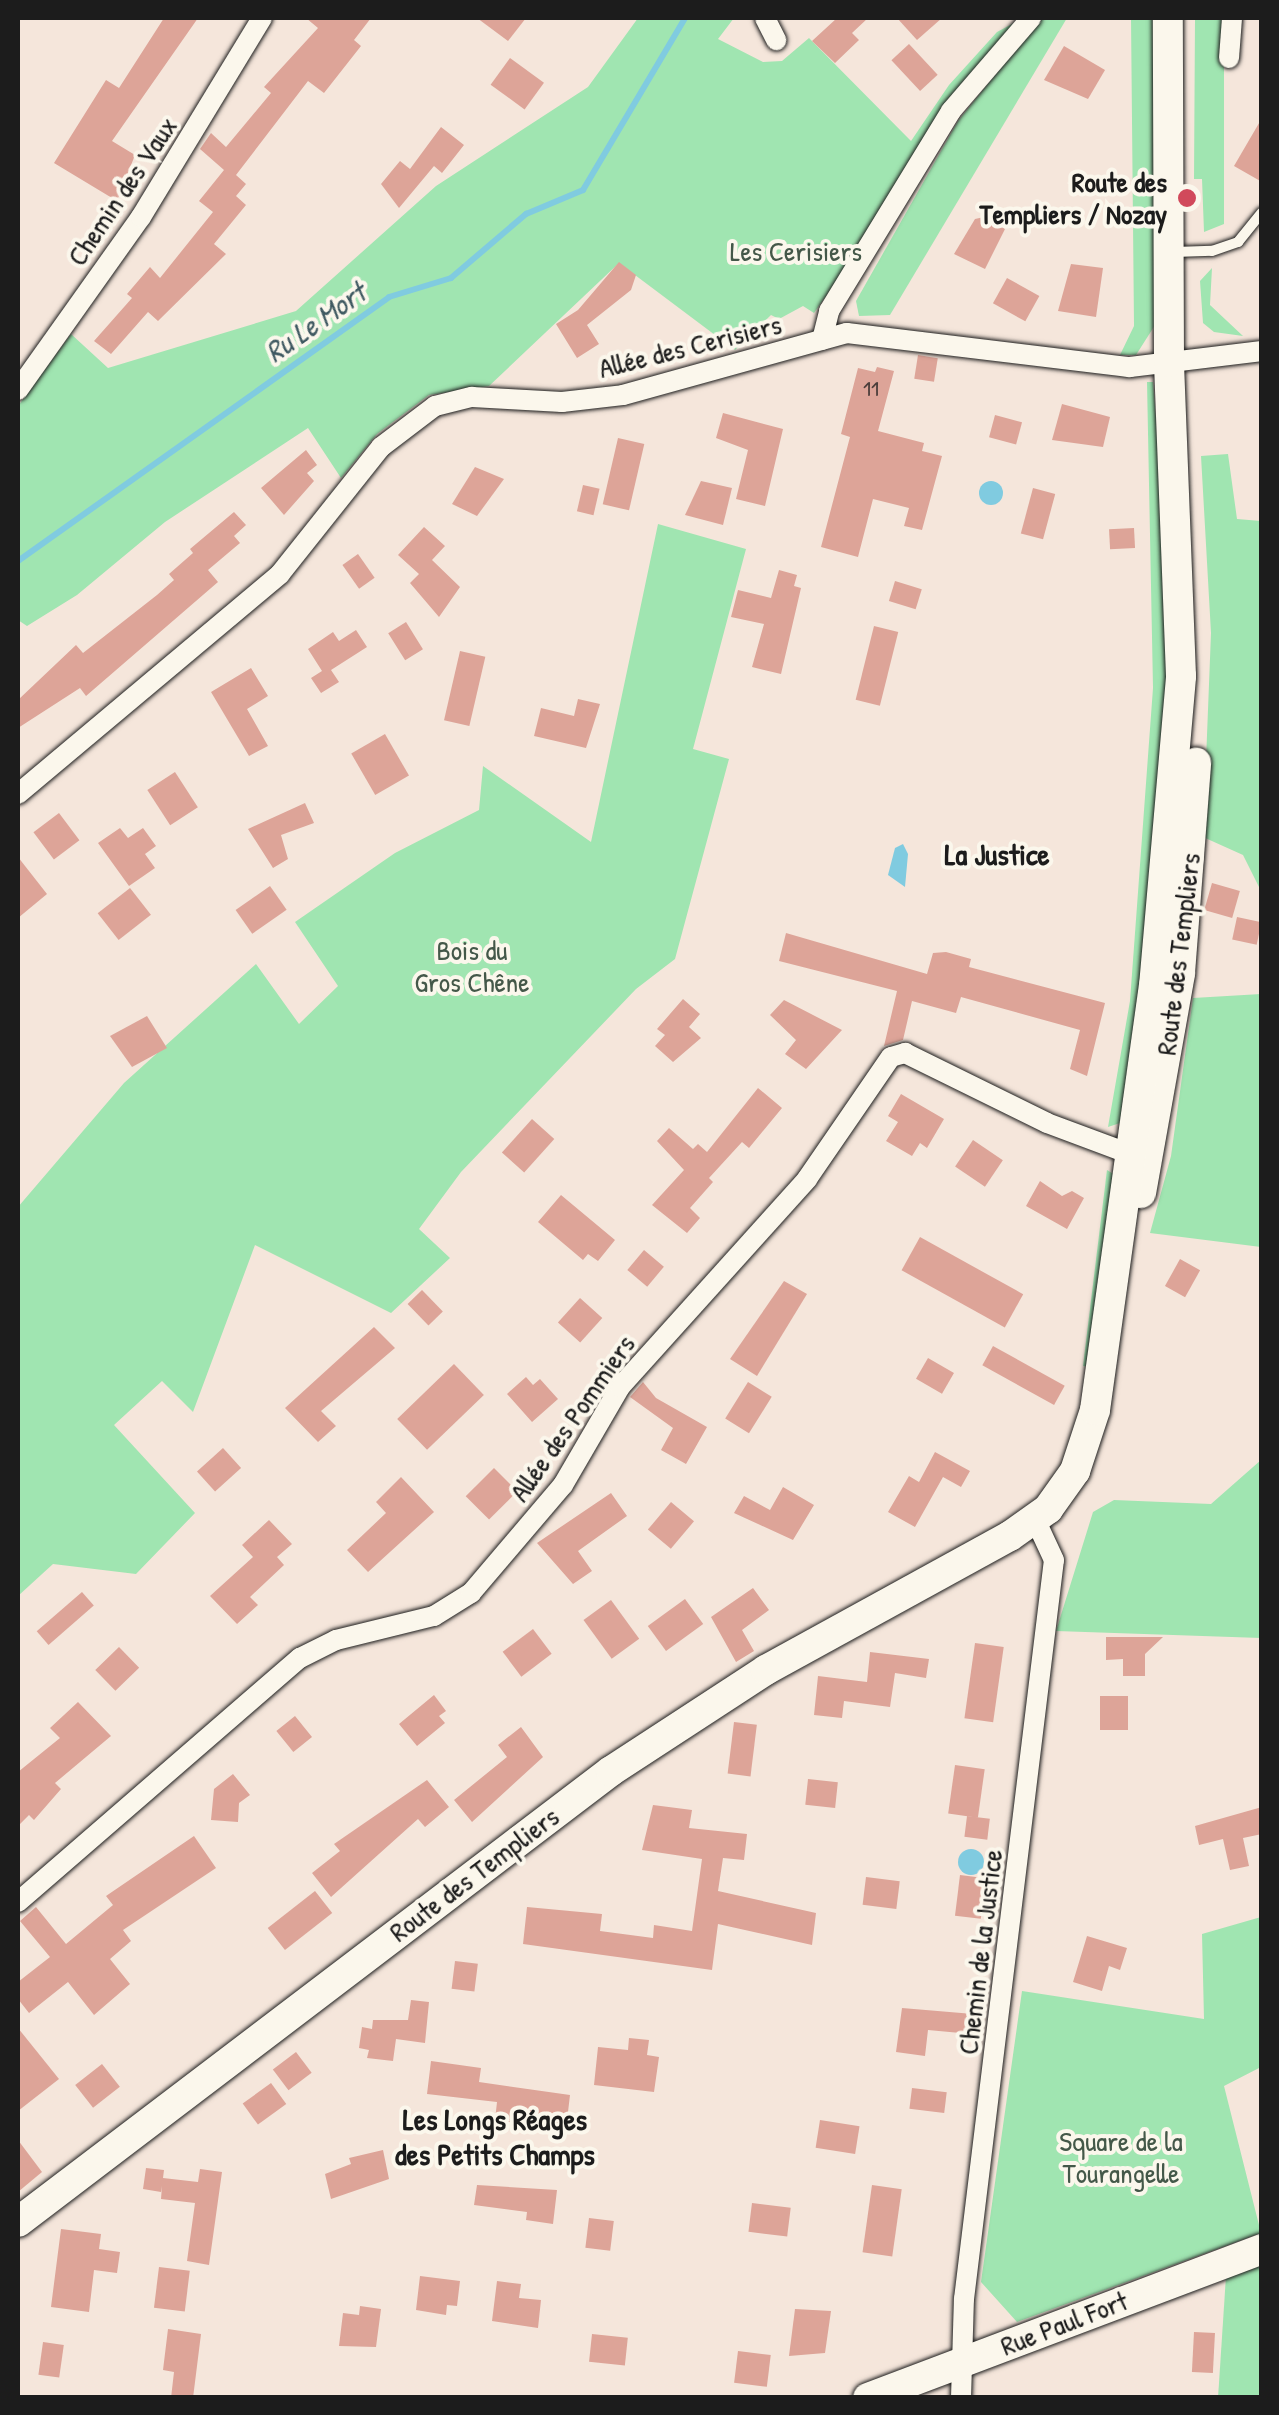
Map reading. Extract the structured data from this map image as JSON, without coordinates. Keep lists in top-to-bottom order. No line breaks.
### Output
{"streets":{"main road":["Route des Templiers","Rue Paul Fort"],"street":["Chemin des Vaux","Allée des Cerisiers","Allée des Pommiers","Chemin de la Justice"]},"crossings":[["Allée des Cerisiers","Route des Templiers"],["Route des Templiers","Allée des Pommiers"],["Route des Templiers","Chemin de la Justice"],["Chemin de la Justice","Rue Paul Fort"]],"districts":["La Justice","Les Longs Réages des Petits Champs"],"water":["Ru Le Mort"],"parks":["Les Cerisiers","Bois du Gros Chêne","Square de la Tourangelle"],"places":["Route des Templiers / Nozay"],"house_numbers":["11"]}
